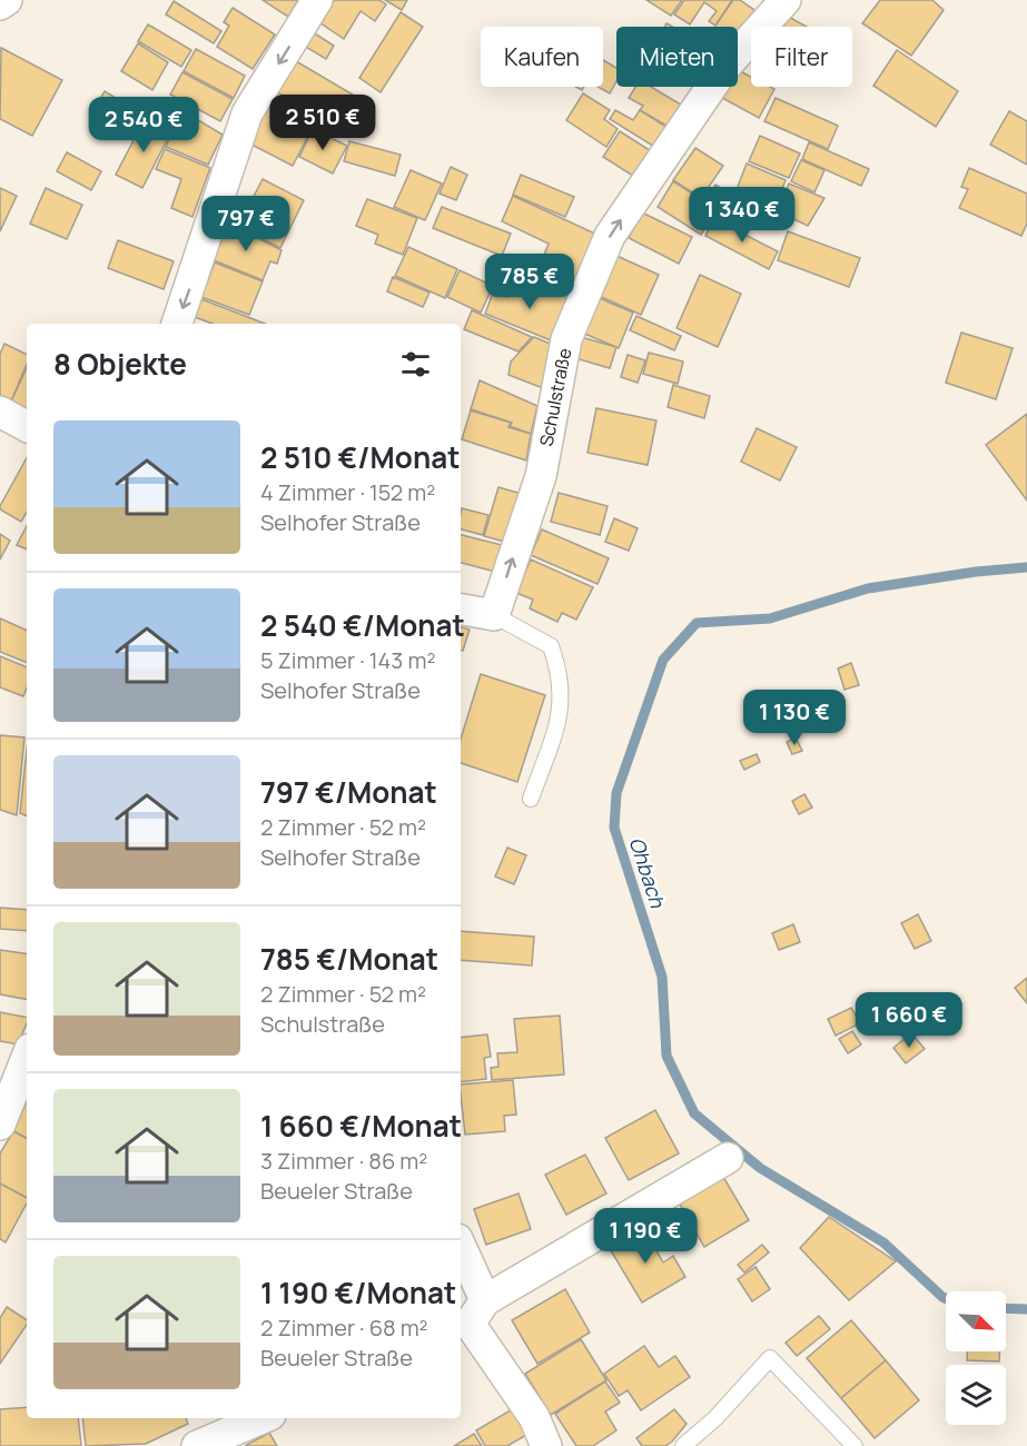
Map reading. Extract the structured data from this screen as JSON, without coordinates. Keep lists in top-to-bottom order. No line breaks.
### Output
{"streets":{"street":["Schulstraße"]},"one_way":["Schulstraße"],"water":["Ohbach"],"north":"bottom right","page":{"chip":["Kaufen","Mieten","Filter"],"price":["2 510 €","2 540 €","1 340 €","797 €","785 €","1 130 €","1 660 €","1 190 €"],"heading":"8 Objekte","list":[{"name":"2 510 €/Monat","note":"4 Zimmer · 152 m² · Selhofer Straße"},{"name":"2 540 €/Monat","note":"5 Zimmer · 143 m² · Selhofer Straße"},{"name":"797 €/Monat","note":"2 Zimmer · 52 m² · Selhofer Straße"},{"name":"785 €/Monat","note":"2 Zimmer · 52 m² · Schulstraße"},{"name":"1 660 €/Monat","note":"3 Zimmer · 86 m² · Beueler Straße"},{"name":"1 190 €/Monat","note":"2 Zimmer · 68 m² · Beueler Straße"}]}}
